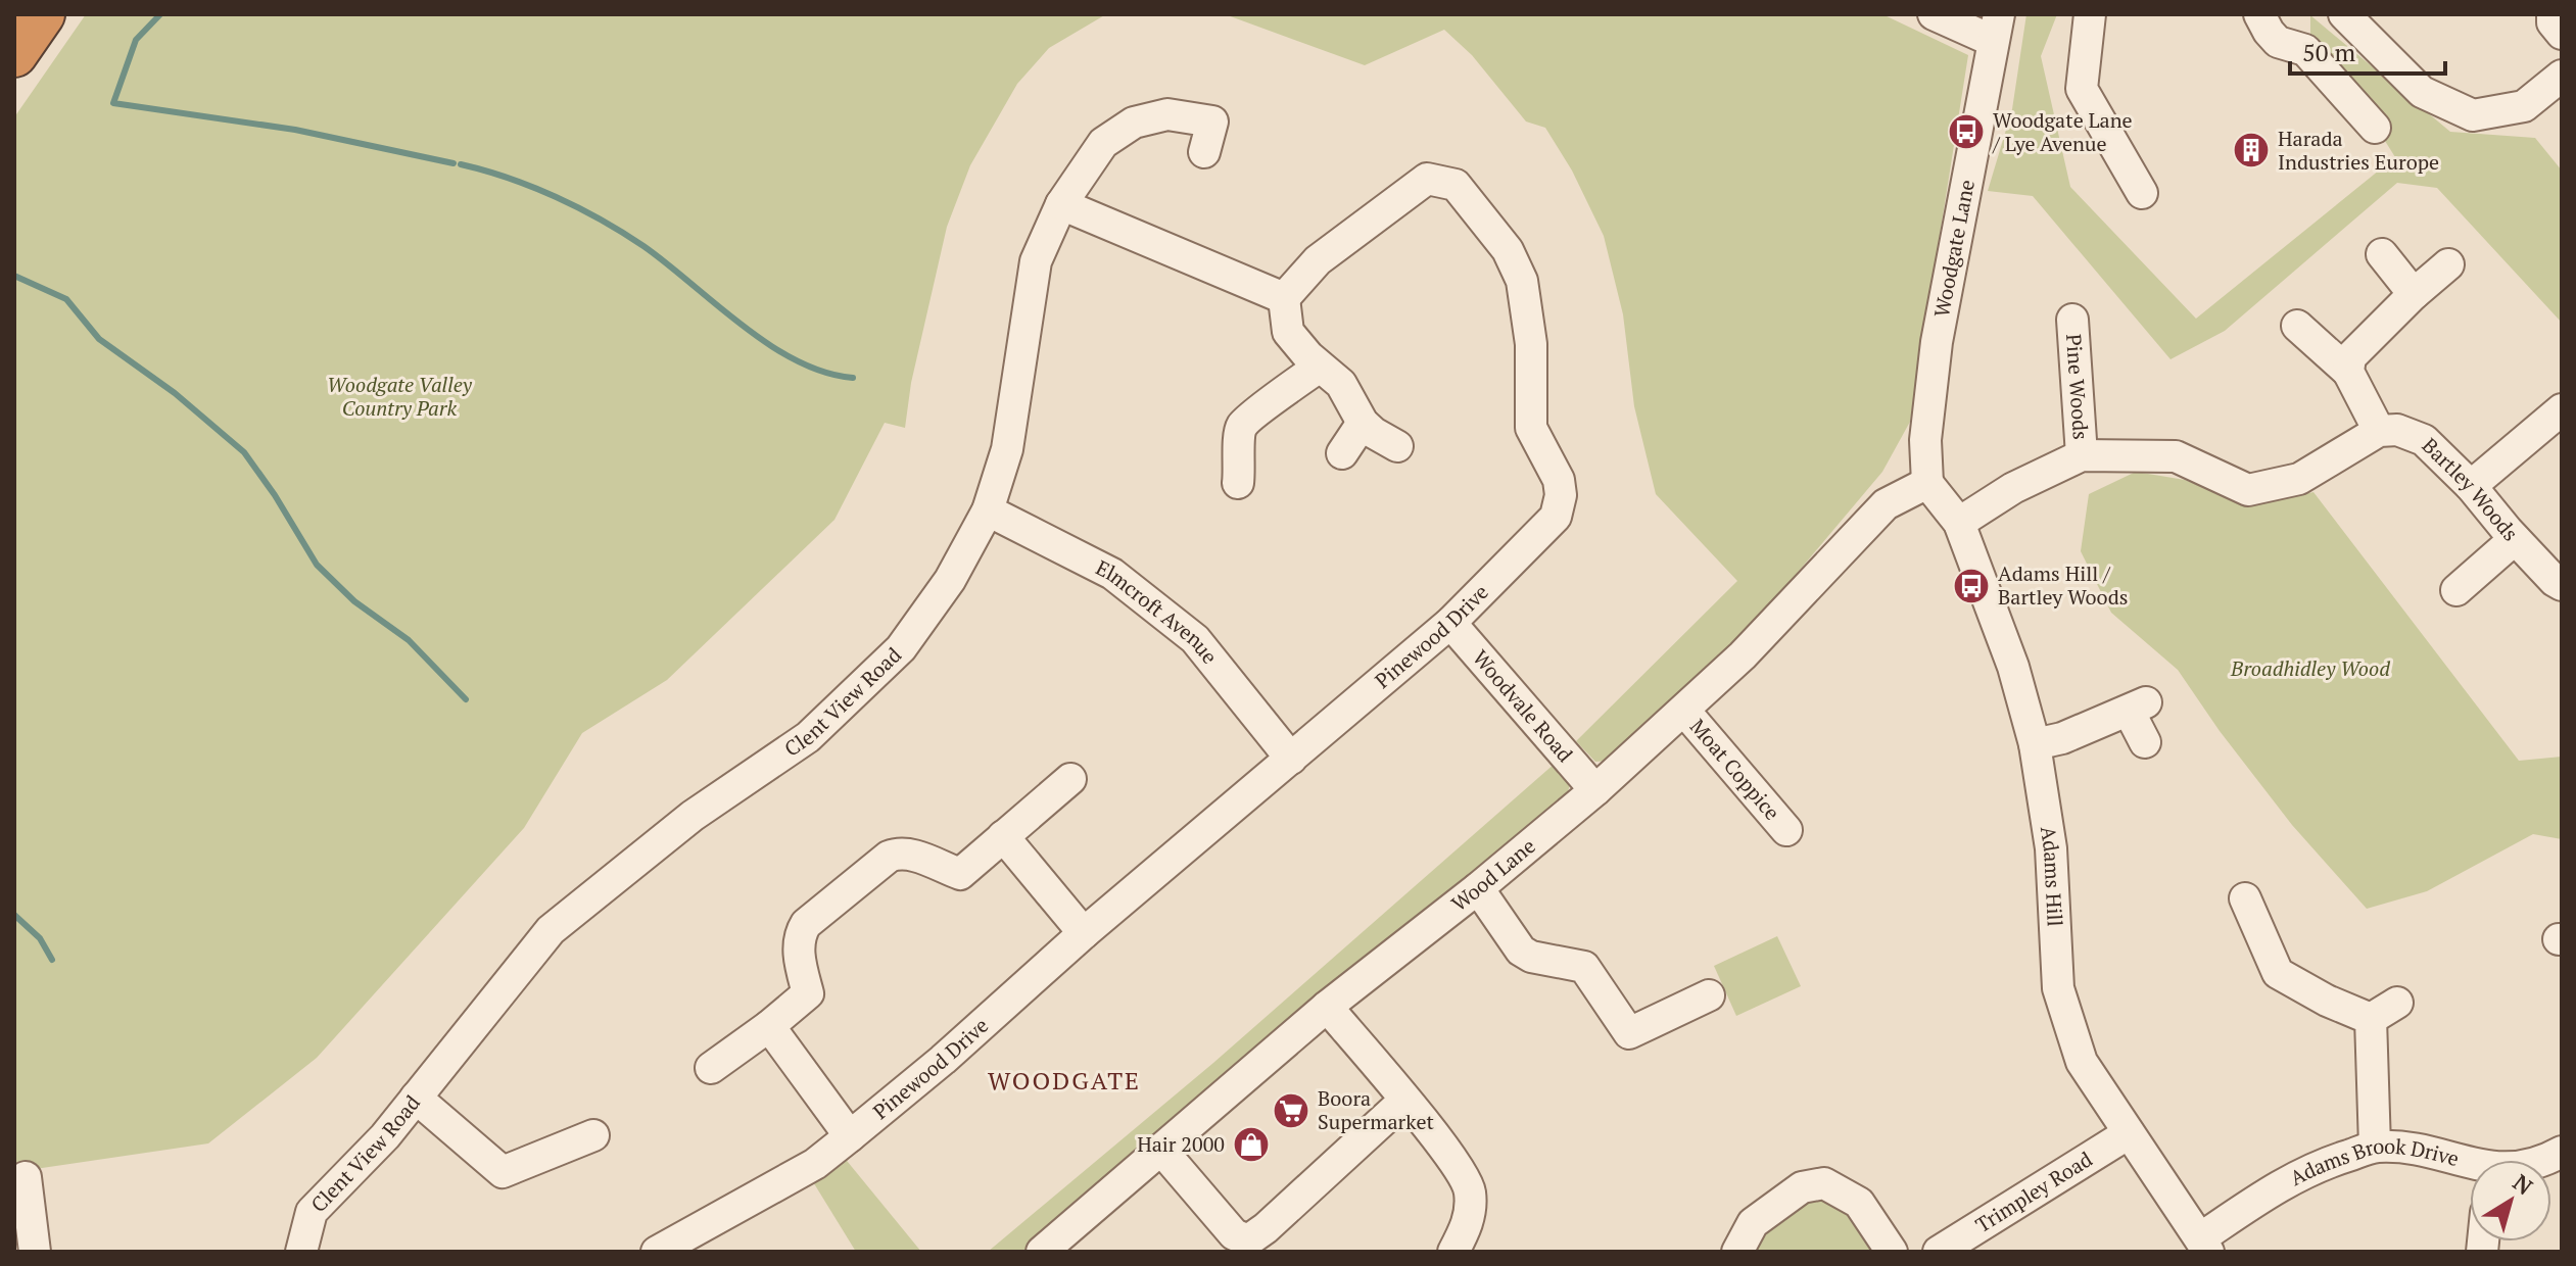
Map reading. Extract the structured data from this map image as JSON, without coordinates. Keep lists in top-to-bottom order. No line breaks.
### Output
{"streets":{"street":["Woodgate Lane","Pine Woods","Bartley Woods","Elmcroft Avenue","Pinewood Drive","Clent View Road","Woodvale Road","Moat Coppice","Wood Lane","Adams Hill","Adams Brook Drive","Trimpley Road"]},"crossings":[["Woodgate Lane","Wood Lane"],["Woodgate Lane","Adams Hill"],["Elmcroft Avenue","Pinewood Drive"],["Elmcroft Avenue","Clent View Road"],["Pinewood Drive","Woodvale Road"],["Woodvale Road","Wood Lane"],["Moat Coppice","Wood Lane"],["Wood Lane","Adams Hill"],["Adams Hill","Adams Brook Drive"],["Adams Hill","Trimpley Road"]],"districts":["WOODGATE"],"parks":["Woodgate Valley Country Park","Broadhidley Wood"],"places":{"bus stop":["Woodgate Lane / Lye Avenue","Adams Hill / Bartley Woods"],"building":["Harada Industries Europe"],"supermarket":["Boora Supermarket"],"shop":["Hair 2000"]},"scale_bar":"50 m","north":"top right"}
